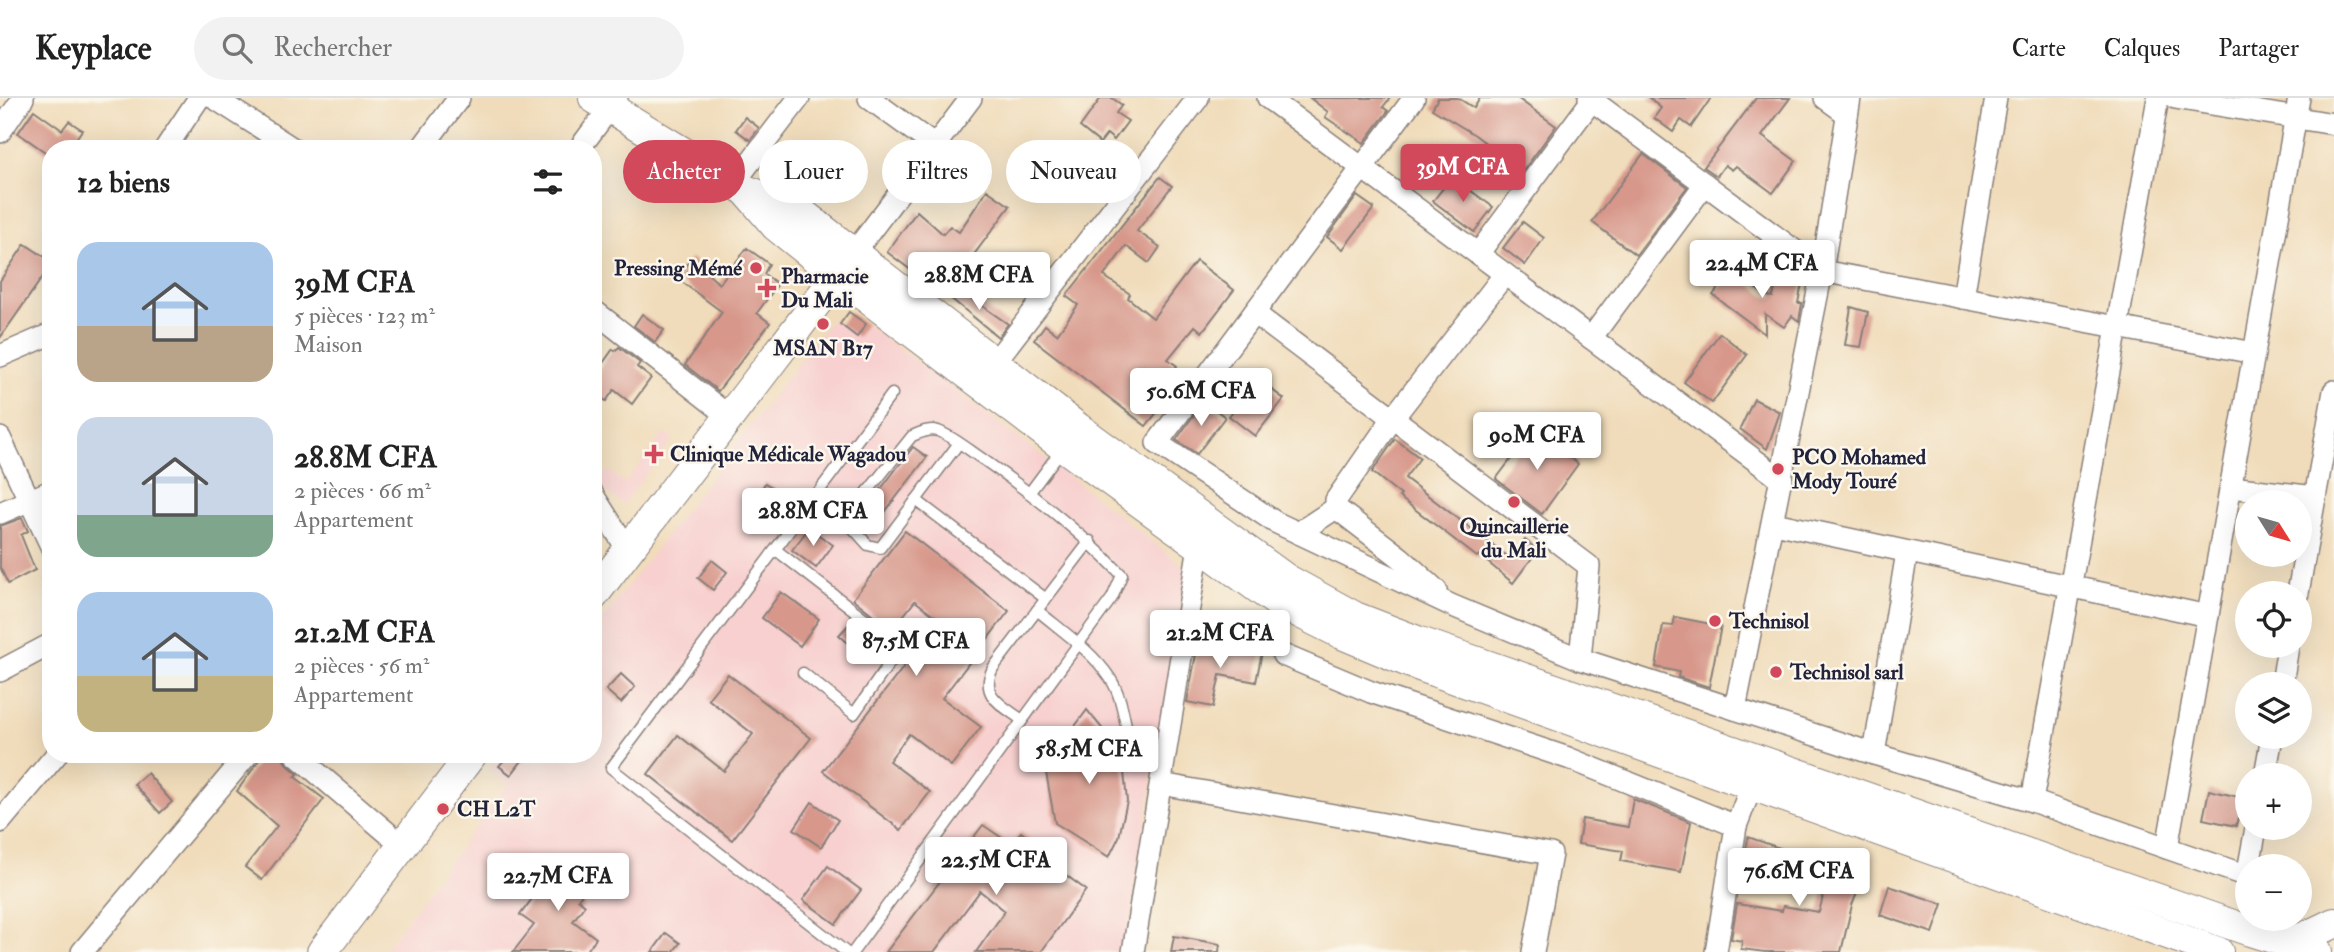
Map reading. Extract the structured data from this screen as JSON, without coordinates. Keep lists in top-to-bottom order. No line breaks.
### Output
{"places":{"other":["Pressing Mémé","MSAN B17","PCO Mohamed Mody Touré","Quincaillerie du Mali","Technisol","Technisol sarl","CH L2T"],"health":["Pharmacie Du Mali","Clinique Médicale Wagadou"]},"north":"bottom right","page":{"header":"Keyplace","search":"Rechercher","nav":["Carte","Calques","Partager"],"chip":["Acheter","Louer","Filtres","Nouveau"],"heading":"12 biens","price":["39M CFA","22.4M CFA","28.8M CFA","50.6M CFA","90M CFA","28.8M CFA","21.2M CFA","87.5M CFA","58.5M CFA","22.5M CFA","76.6M CFA","22.7M CFA"],"list":[{"name":"39M CFA","note":"5 pièces · 123 m² · Maison"},{"name":"28.8M CFA","note":"2 pièces · 66 m² · Appartement"},{"name":"21.2M CFA","note":"2 pièces · 56 m² · Appartement"}],"map_buttons":["+","−"]}}
